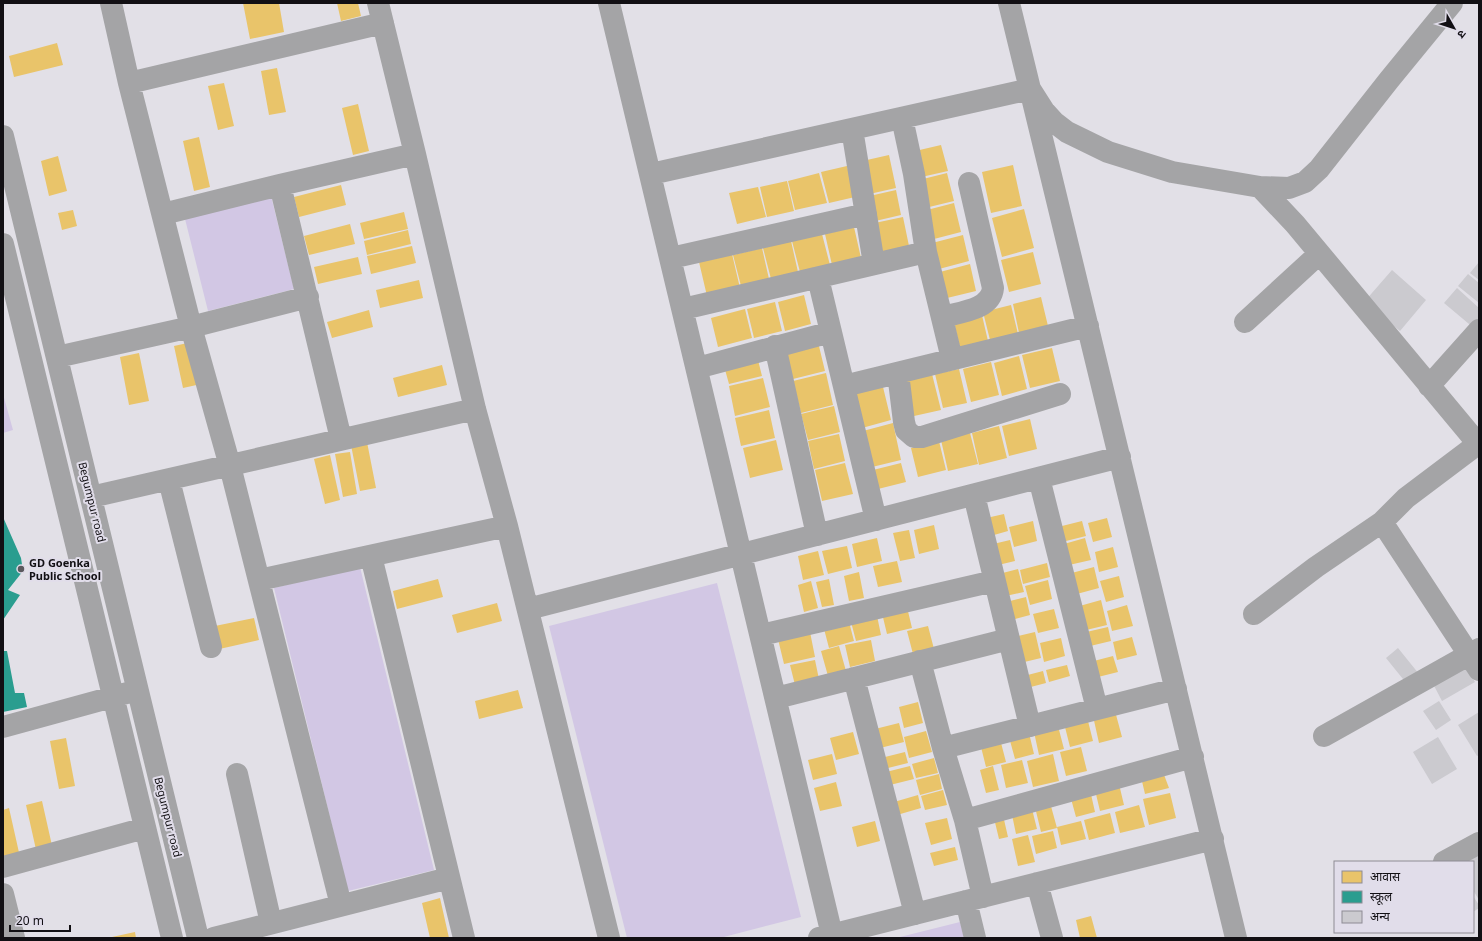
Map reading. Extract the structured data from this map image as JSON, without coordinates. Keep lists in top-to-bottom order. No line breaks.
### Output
{"streets":{"street":["Begumpur road"]},"places":["GD Goenka Public School"],"legend":["आवास","स्कूल","अन्य"],"scale_bar":"20 m","north":"bottom right"}
